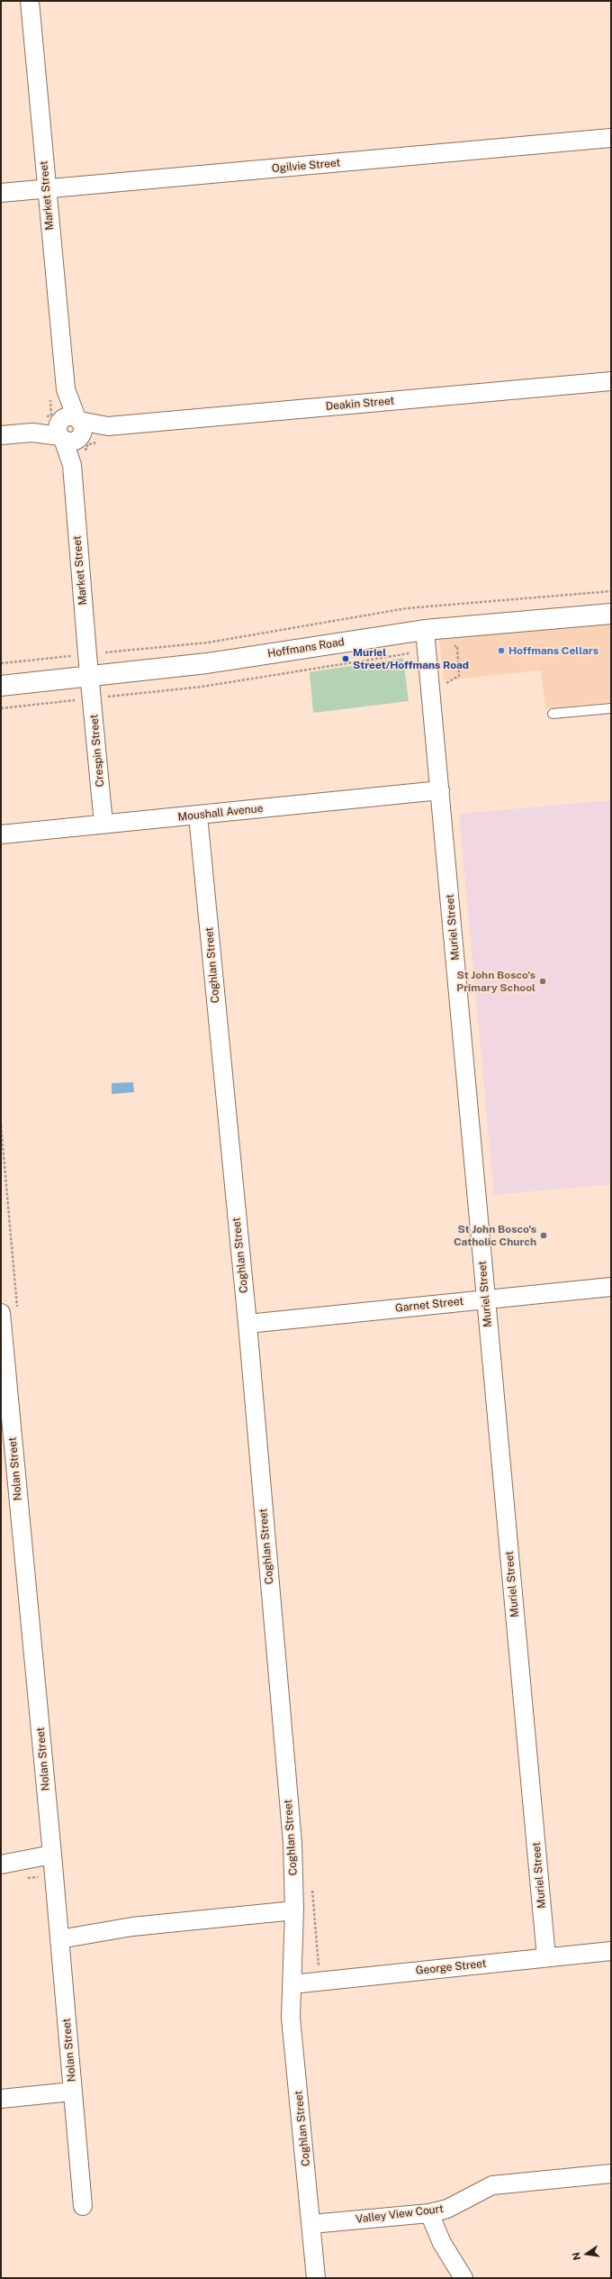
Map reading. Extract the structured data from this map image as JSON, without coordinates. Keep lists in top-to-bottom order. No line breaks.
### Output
{"streets":{"main road":["Hoffmans Road"],"street":["Ogilvie Street","Market Street","Deakin Street","Crespin Street","Moushall Avenue","Muriel Street","Coghlan Street","Garnet Street","Nolan Street","George Street","Valley View Court"]},"crossings":[["Ogilvie Street","Market Street"],["Market Street","Deakin Street"],["Market Street","Hoffmans Road"],["Market Street","Crespin Street"],["Hoffmans Road","Crespin Street"],["Hoffmans Road","Muriel Street"],["Crespin Street","Moushall Avenue"],["Moushall Avenue","Muriel Street"],["Moushall Avenue","Coghlan Street"],["Muriel Street","Garnet Street"],["Muriel Street","George Street"],["Coghlan Street","Garnet Street"],["Coghlan Street","George Street"],["Coghlan Street","Valley View Court"]],"places":["Hoffmans Cellars","Muriel Street/Hoffmans Road","St John Bosco's Primary School","St John Bosco's Catholic Church"],"north":"left"}
